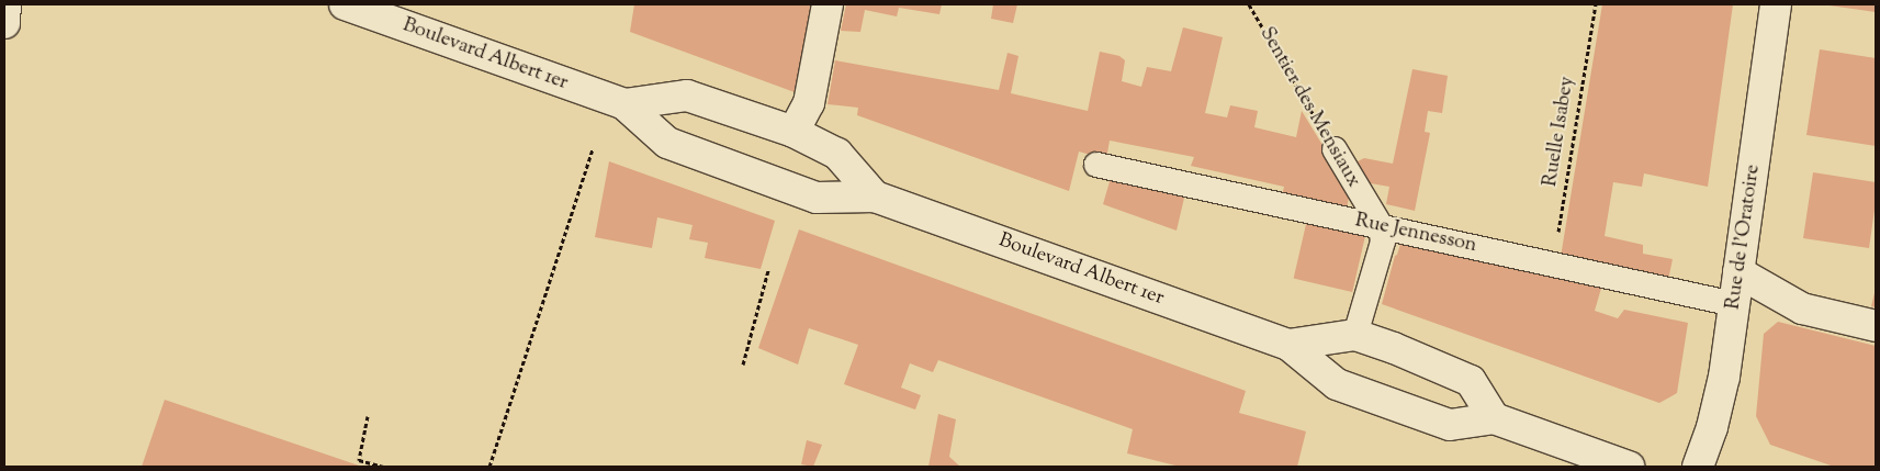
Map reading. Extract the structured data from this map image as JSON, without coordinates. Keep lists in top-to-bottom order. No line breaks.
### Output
{"streets":{"main road":["Boulevard Albert 1er","Rue de l'Oratoire"],"lane":["Sentier des Mensiaux","Rue Jennesson"],"path":["Ruelle Isabey"]},"crossings":[["Sentier des Mensiaux","Rue Jennesson"],["Ruelle Isabey","Rue Jennesson"],["Rue Jennesson","Rue de l'Oratoire"]]}
